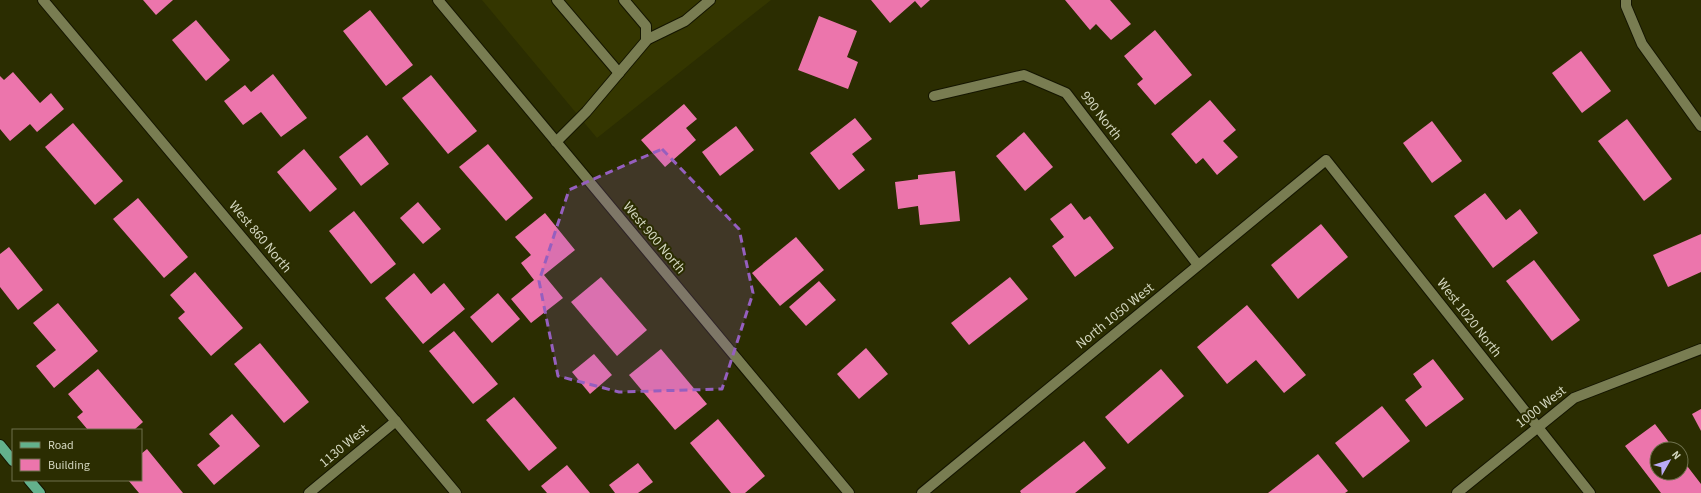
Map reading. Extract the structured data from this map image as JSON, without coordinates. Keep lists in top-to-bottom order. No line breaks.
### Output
{"streets":{"street":["990 North","West 860 North","West 900 North","North 1050 West","West 1020 North","1000 West","1130 West"]},"crossings":[["990 North","North 1050 West"],["West 860 North","1130 West"],["North 1050 West","West 1020 North"],["West 1020 North","1000 West"]],"legend":["Road","Building"],"north":"top right"}
